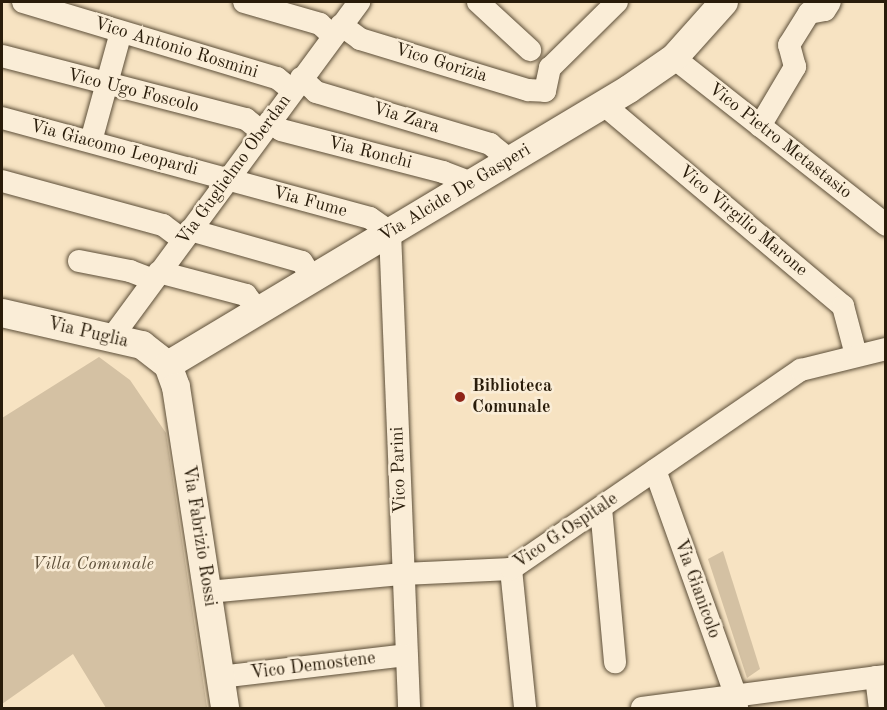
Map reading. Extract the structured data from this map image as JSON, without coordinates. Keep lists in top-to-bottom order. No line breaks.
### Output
{"streets":{"street":["Vico Antonio Rosmini","Vico Gorizia","Vico Ugo Foscolo","Via Zara","Vico Pietro Metastasio","Via Giacomo Leopardi","Via Ronchi","Via Guglielmo Oberdan","Via Alcide De Gasperi","Via Fume","Vico Virgilio Marone","Via Puglia","Vico Parini","Vico G.Ospitale","Via Fabrizio Rossi","Via Gianicolo","Vico Demostene"]},"crossings":[["Vico Antonio Rosmini","Via Zara"],["Vico Antonio Rosmini","Via Guglielmo Oberdan"],["Vico Gorizia","Via Guglielmo Oberdan"],["Vico Ugo Foscolo","Via Ronchi"],["Vico Ugo Foscolo","Via Guglielmo Oberdan"],["Via Zara","Via Guglielmo Oberdan"],["Via Zara","Via Alcide De Gasperi"],["Vico Pietro Metastasio","Via Alcide De Gasperi"],["Via Giacomo Leopardi","Via Guglielmo Oberdan"],["Via Giacomo Leopardi","Via Fume"],["Via Ronchi","Via Guglielmo Oberdan"],["Via Ronchi","Via Alcide De Gasperi"],["Via Guglielmo Oberdan","Via Fume"],["Via Guglielmo Oberdan","Via Puglia"],["Via Alcide De Gasperi","Via Fume"],["Via Alcide De Gasperi","Vico Virgilio Marone"],["Via Alcide De Gasperi","Via Puglia"],["Via Alcide De Gasperi","Vico Parini"],["Via Alcide De Gasperi","Via Fabrizio Rossi"],["Via Fume","Vico Parini"],["Vico Virgilio Marone","Vico G.Ospitale"],["Via Puglia","Via Fabrizio Rossi"],["Vico Parini","Vico G.Ospitale"],["Vico Parini","Vico Demostene"],["Vico G.Ospitale","Via Fabrizio Rossi"],["Vico G.Ospitale","Via Gianicolo"],["Via Fabrizio Rossi","Vico Demostene"]],"parks":["Villa Comunale"],"places":["Biblioteca Comunale"]}
